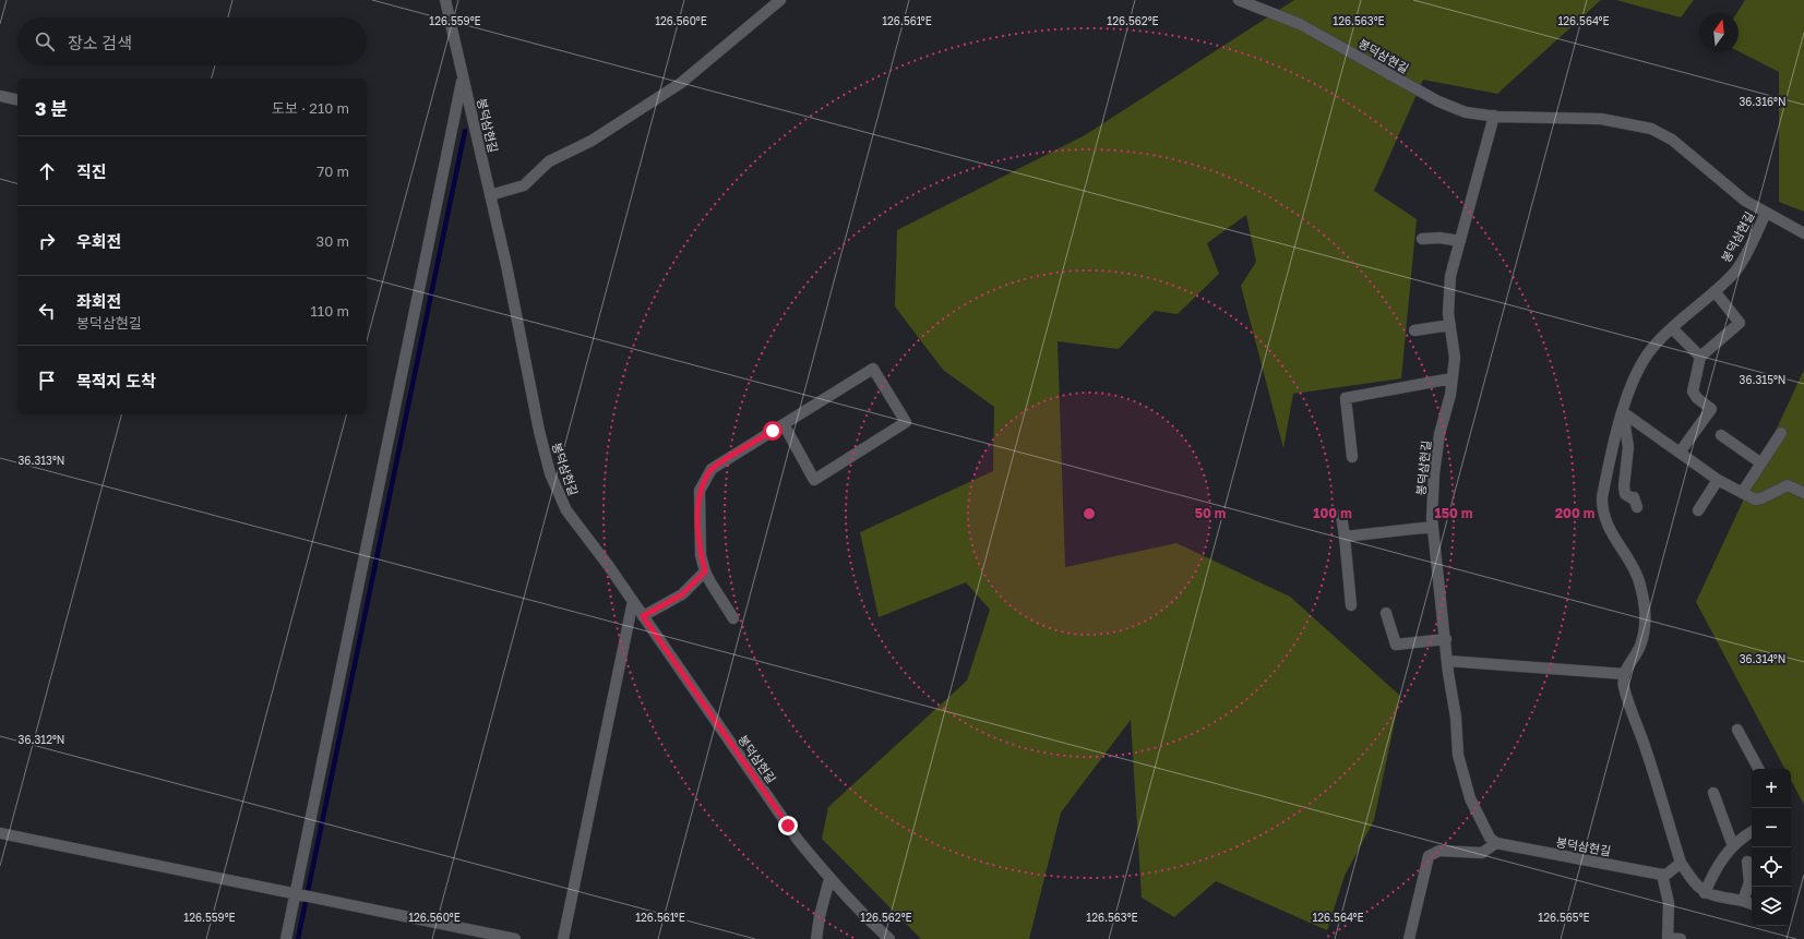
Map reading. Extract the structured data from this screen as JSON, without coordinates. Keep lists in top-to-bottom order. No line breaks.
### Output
{"streets":{"street":["봉덕삼현길"]},"north":"top","page":{"search":"장소 검색","heading":["3 분","도보 · 210 m"],"list":[["직진","70 m"],["우회전","30 m"],["좌회전","봉덕삼현길","110 m"],"목적지 도착"],"map_buttons":["+","−"]},"coordinates":["126.559°E","126.560°E","126.561°E","126.562°E","126.563°E","126.564°E","36.316°N","36.315°N","36.313°N","36.314°N","36.312°N","126.565°E"],"rings":["50 m","100 m","150 m","200 m"]}
